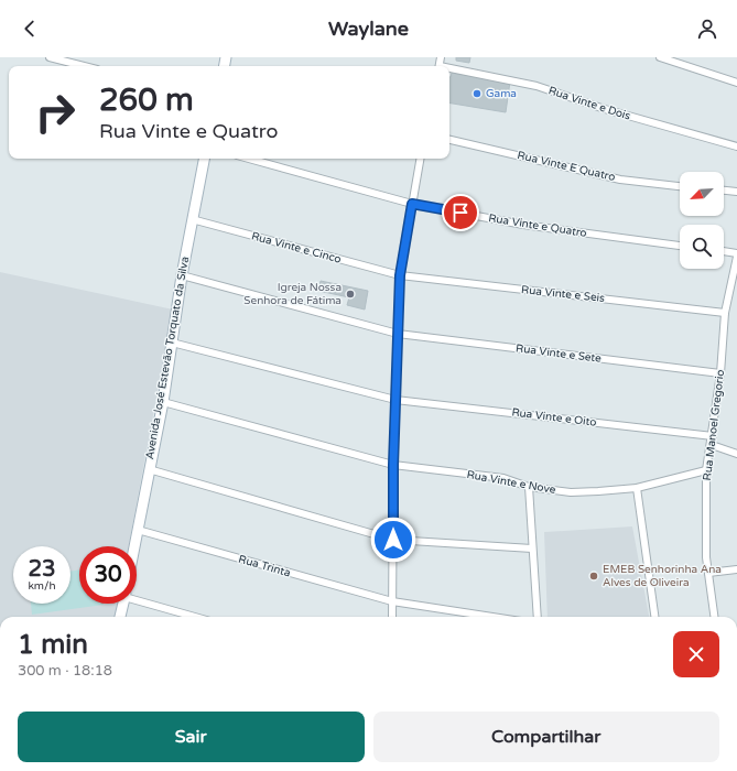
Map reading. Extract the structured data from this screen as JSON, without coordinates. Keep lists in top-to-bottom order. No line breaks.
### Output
{"streets":{"main road":["Avenida José Estevão Torquato da Silva"],"street":["Rua Vinte e Dois","Rua Vinte E Quatro","Rua Vinte e Quatro","Rua Vinte e Cinco","Rua Vinte e Seis","Rua Vinte e Sete","Rua Vinte e Oito","Rua Manoel Gregorio","Rua Vinte e Nove","Rua Trinta"]},"crossings":[["Rua Vinte e Cinco","Rua Vinte e Seis"],["Rua Vinte e Cinco","Avenida José Estevão Torquato da Silva"],["Rua Vinte e Seis","Rua Manoel Gregorio"],["Rua Vinte e Sete","Rua Manoel Gregorio"],["Avenida José Estevão Torquato da Silva","Rua Trinta"],["Rua Vinte e Oito","Rua Manoel Gregorio"],["Rua Manoel Gregorio","Rua Vinte e Nove"]],"places":["Gama","Igreja Nossa Senhora de Fátima","EMEB Senhorinha Ana Alves de Oliveira"],"north":"bottom left","page":{"header":"Waylane","turn":["260 m","Rua Vinte e Quatro"],"speed":"23 km/h","limit":"30","heading":["1 min","300 m · 18:18"],"buttons":["Sair","Compartilhar"]}}
